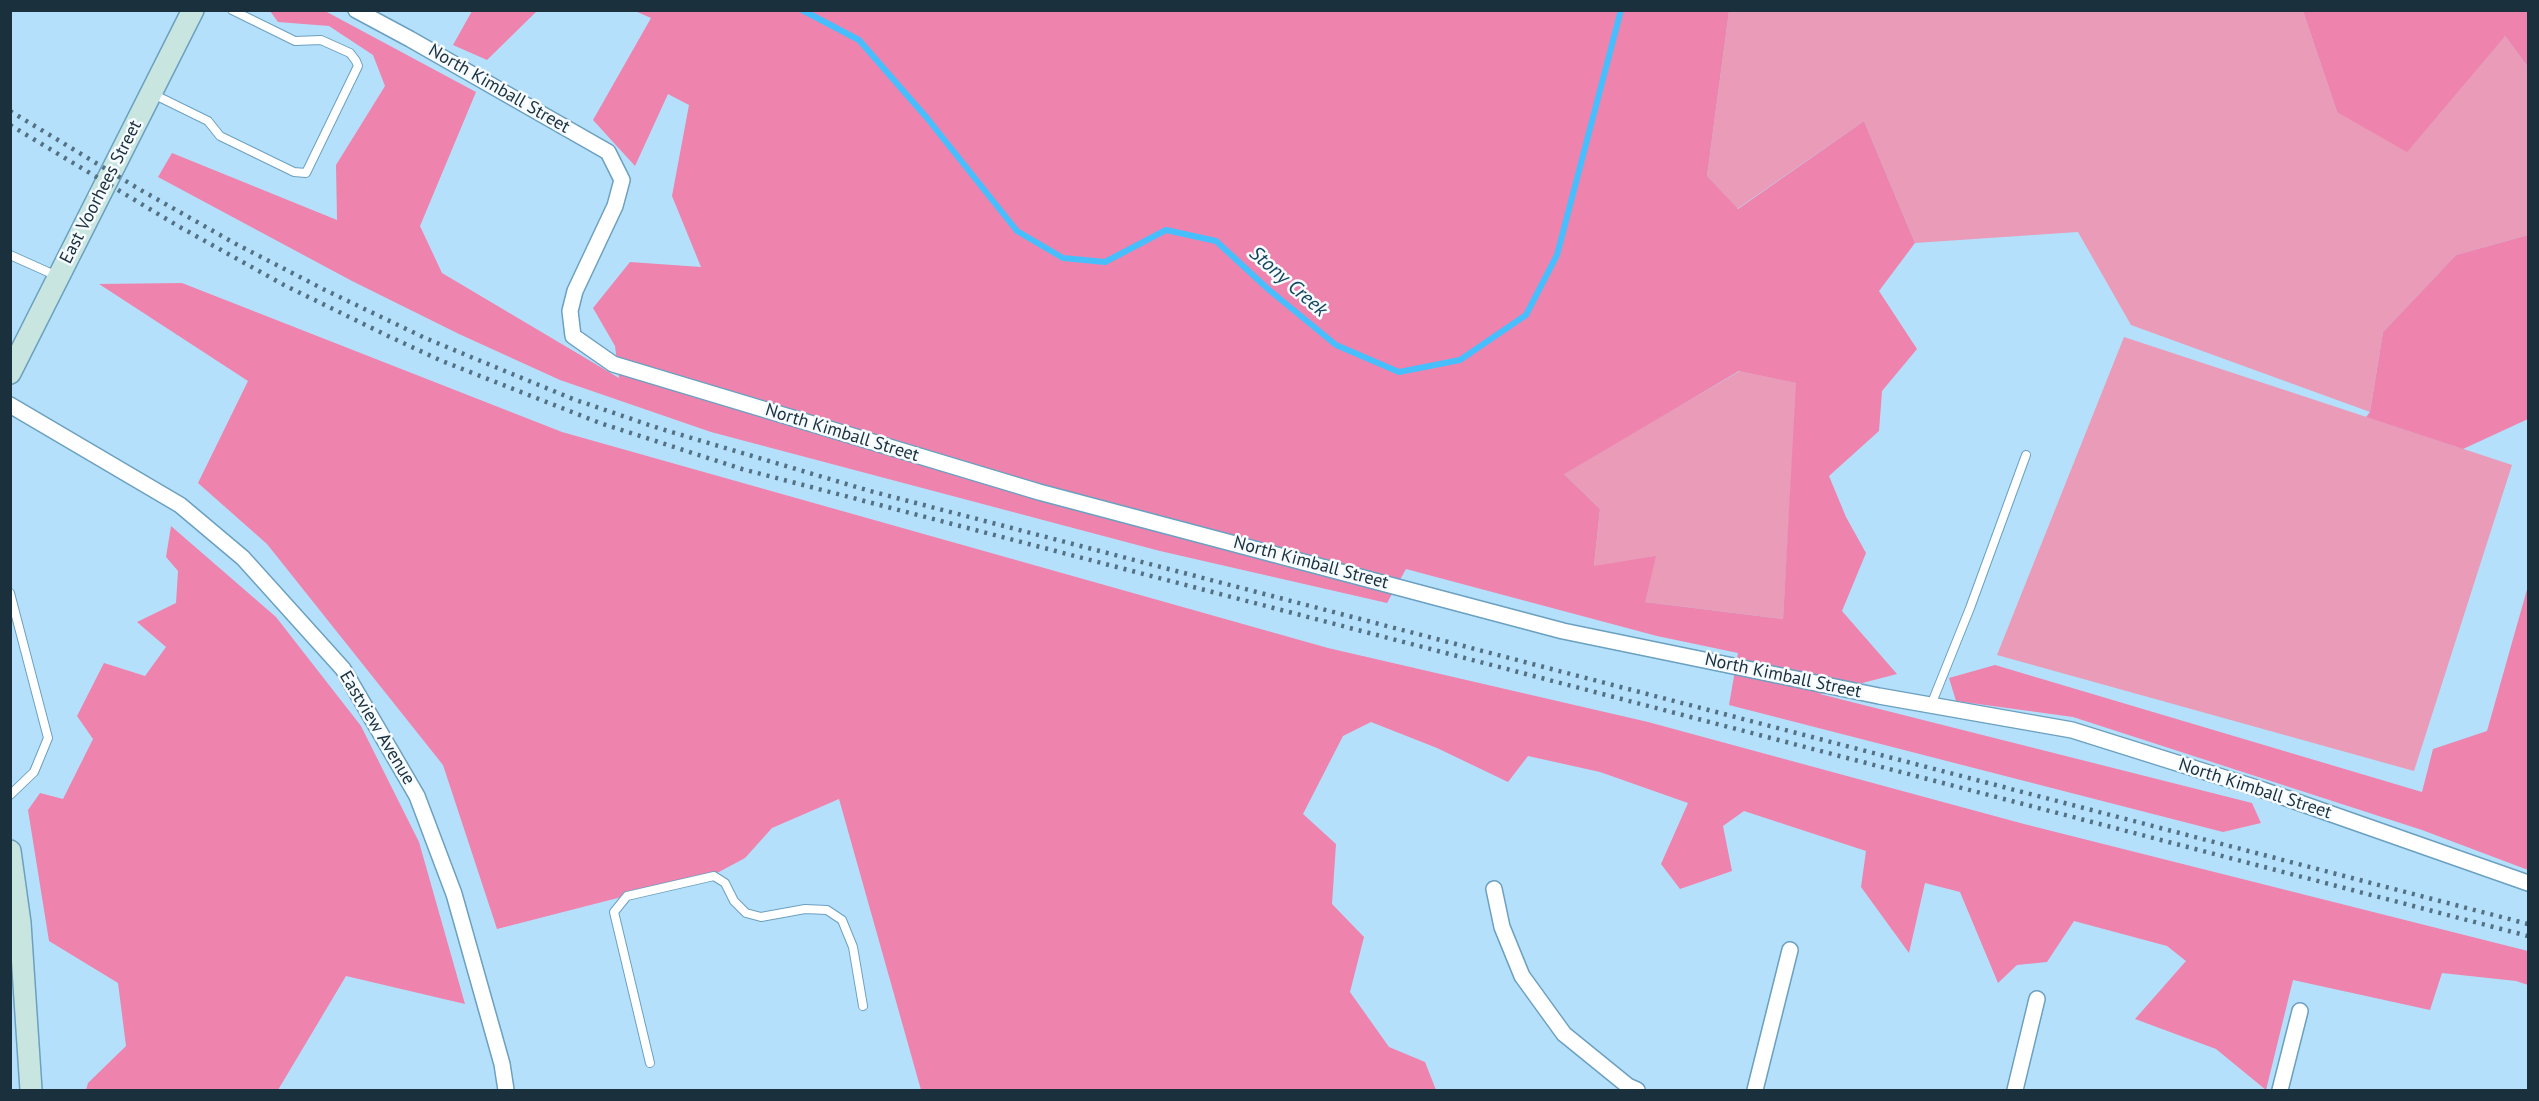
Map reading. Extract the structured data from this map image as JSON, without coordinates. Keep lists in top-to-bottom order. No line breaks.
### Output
{"streets":{"main road":["East Voorhees Street"],"street":["North Kimball Street","Eastview Avenue"]},"water":["Stony Creek"]}
